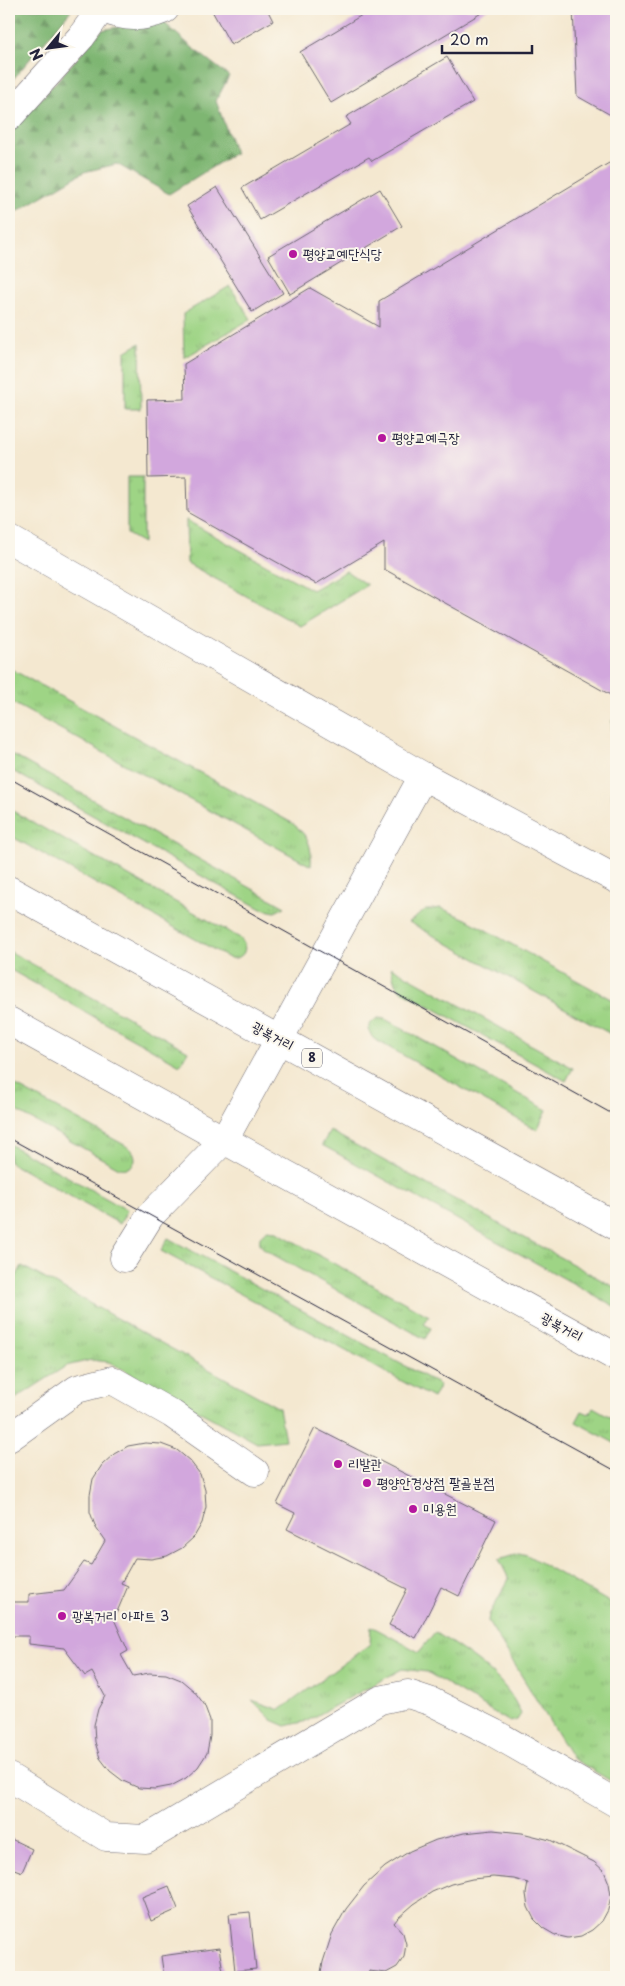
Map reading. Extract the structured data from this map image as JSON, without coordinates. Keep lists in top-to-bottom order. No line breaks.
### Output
{"streets":{"main road":["광복거리","8"]},"places":["평양교예단식당","평양교예극장","리발관","평양안경상점 팔골분점","미용원","광복거리 아파트 3"],"scale_bar":"20 m","north":"bottom left"}
